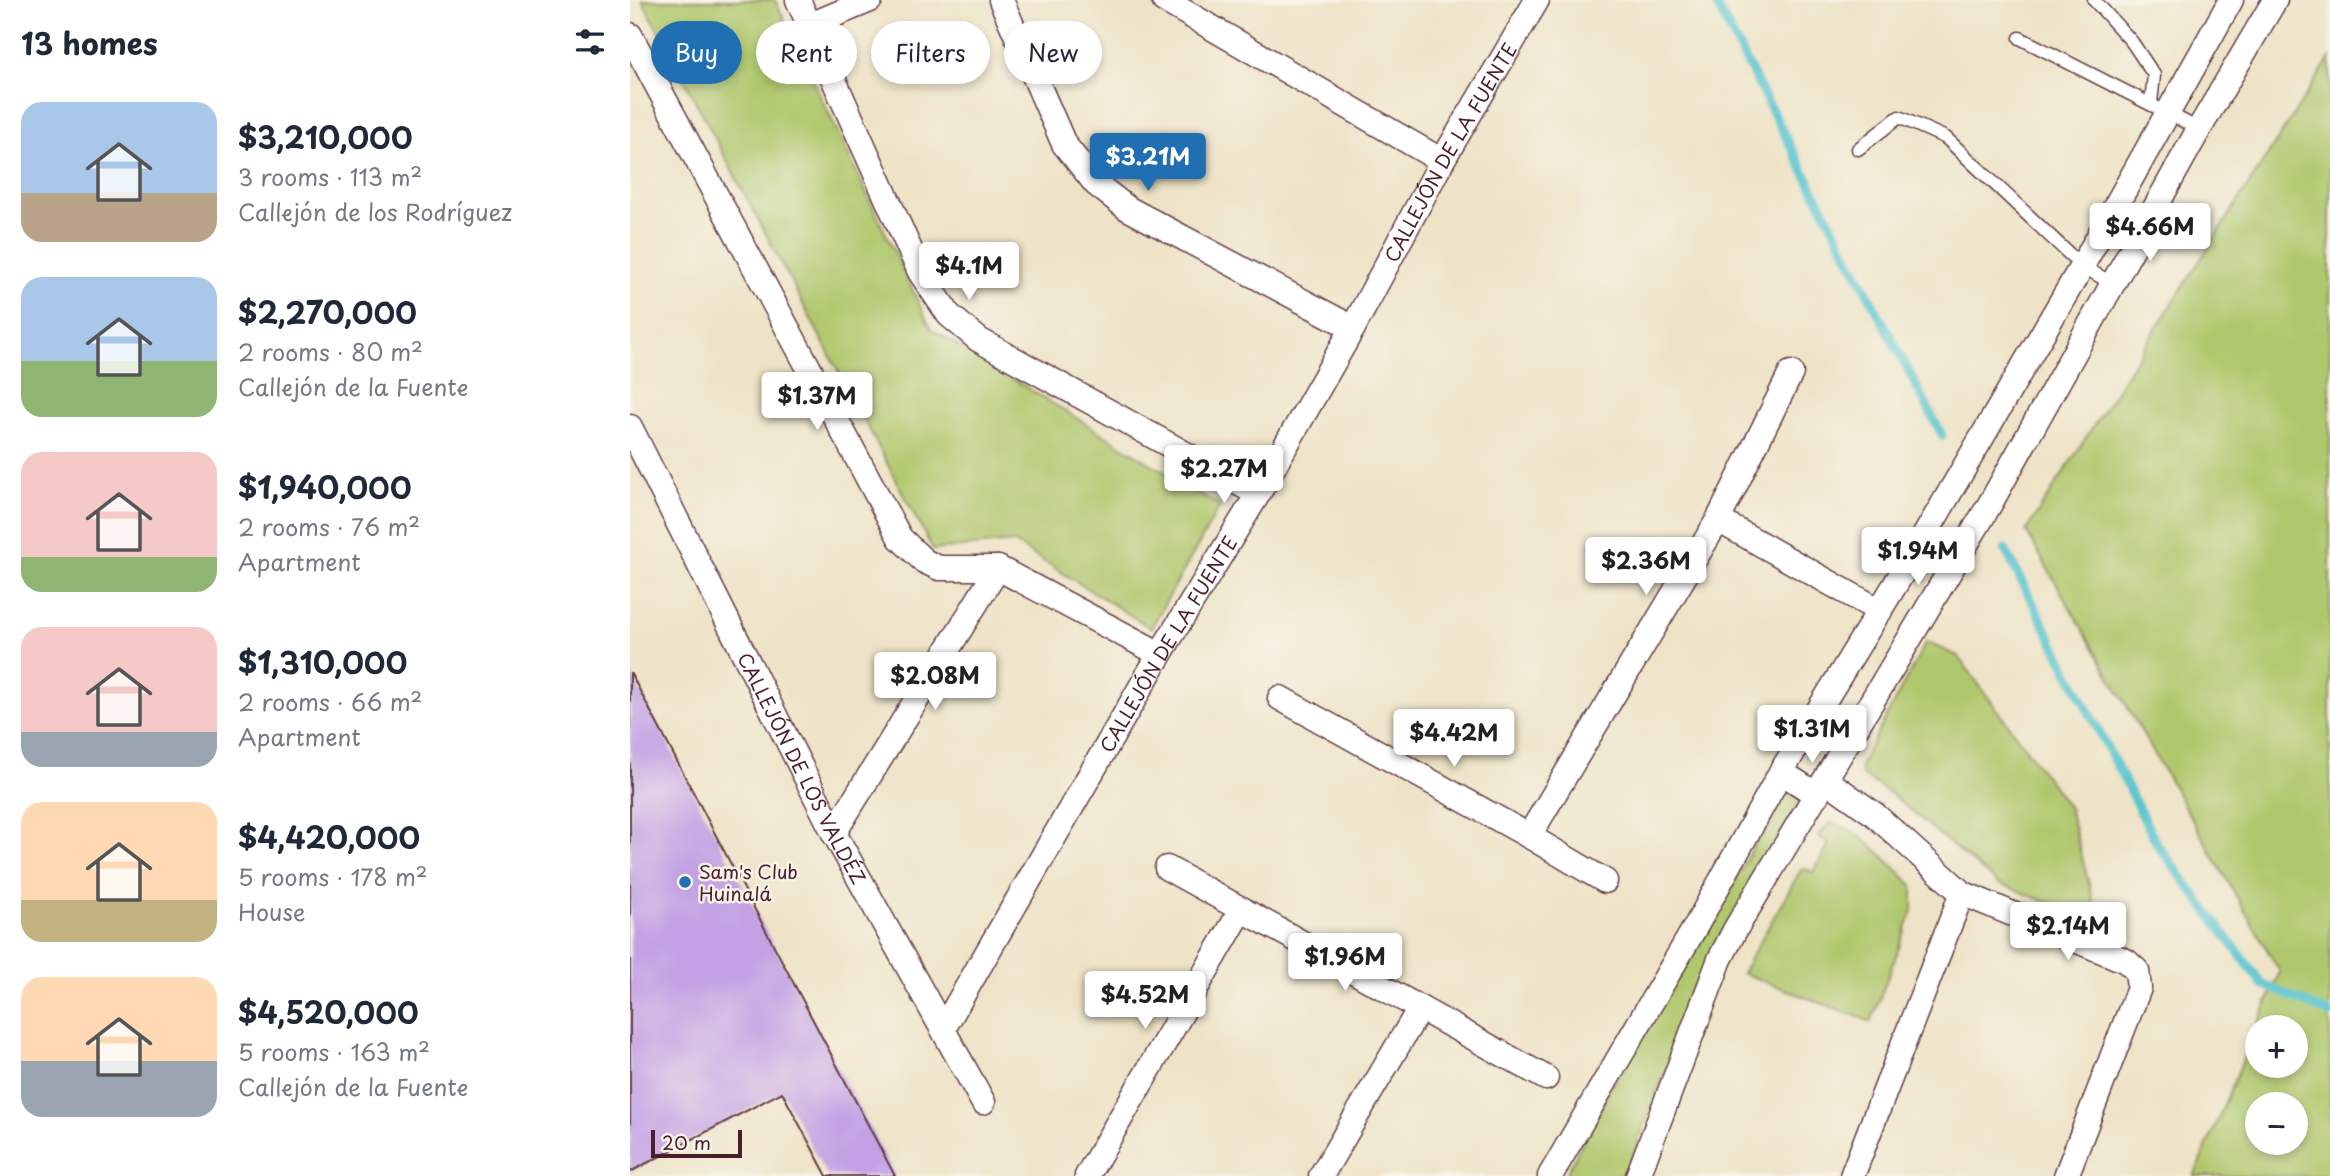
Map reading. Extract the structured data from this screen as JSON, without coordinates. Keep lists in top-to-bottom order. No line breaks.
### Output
{"streets":{"street":["CALLEJÓN DE LA FUENTE","CALLEJÓN DE LOS VALDÉZ"]},"crossings":[["CALLEJÓN DE LA FUENTE","CALLEJÓN DE LOS VALDÉZ"]],"places":["Sam's Club Huinalá"],"scale_bar":"20 m","page":{"heading":"13 homes","chip":["Buy","Rent","Filters","New"],"list":[{"name":"$3,210,000","note":"3 rooms · 113 m² · Callejón de los Rodríguez"},{"name":"$2,270,000","note":"2 rooms · 80 m² · Callejón de la Fuente"},{"name":"$1,940,000","note":"2 rooms · 76 m² · Apartment"},{"name":"$1,310,000","note":"2 rooms · 66 m² · Apartment"},{"name":"$4,420,000","note":"5 rooms · 178 m² · House"},{"name":"$4,520,000","note":"5 rooms · 163 m² · Callejón de la Fuente"}],"price":["$3.21M","$4.66M","$4.1M","$1.37M","$2.27M","$1.94M","$2.36M","$2.08M","$1.31M","$4.42M","$2.14M","$1.96M","$4.52M"],"map_buttons":["+","−"],"scale":"20 m"}}
